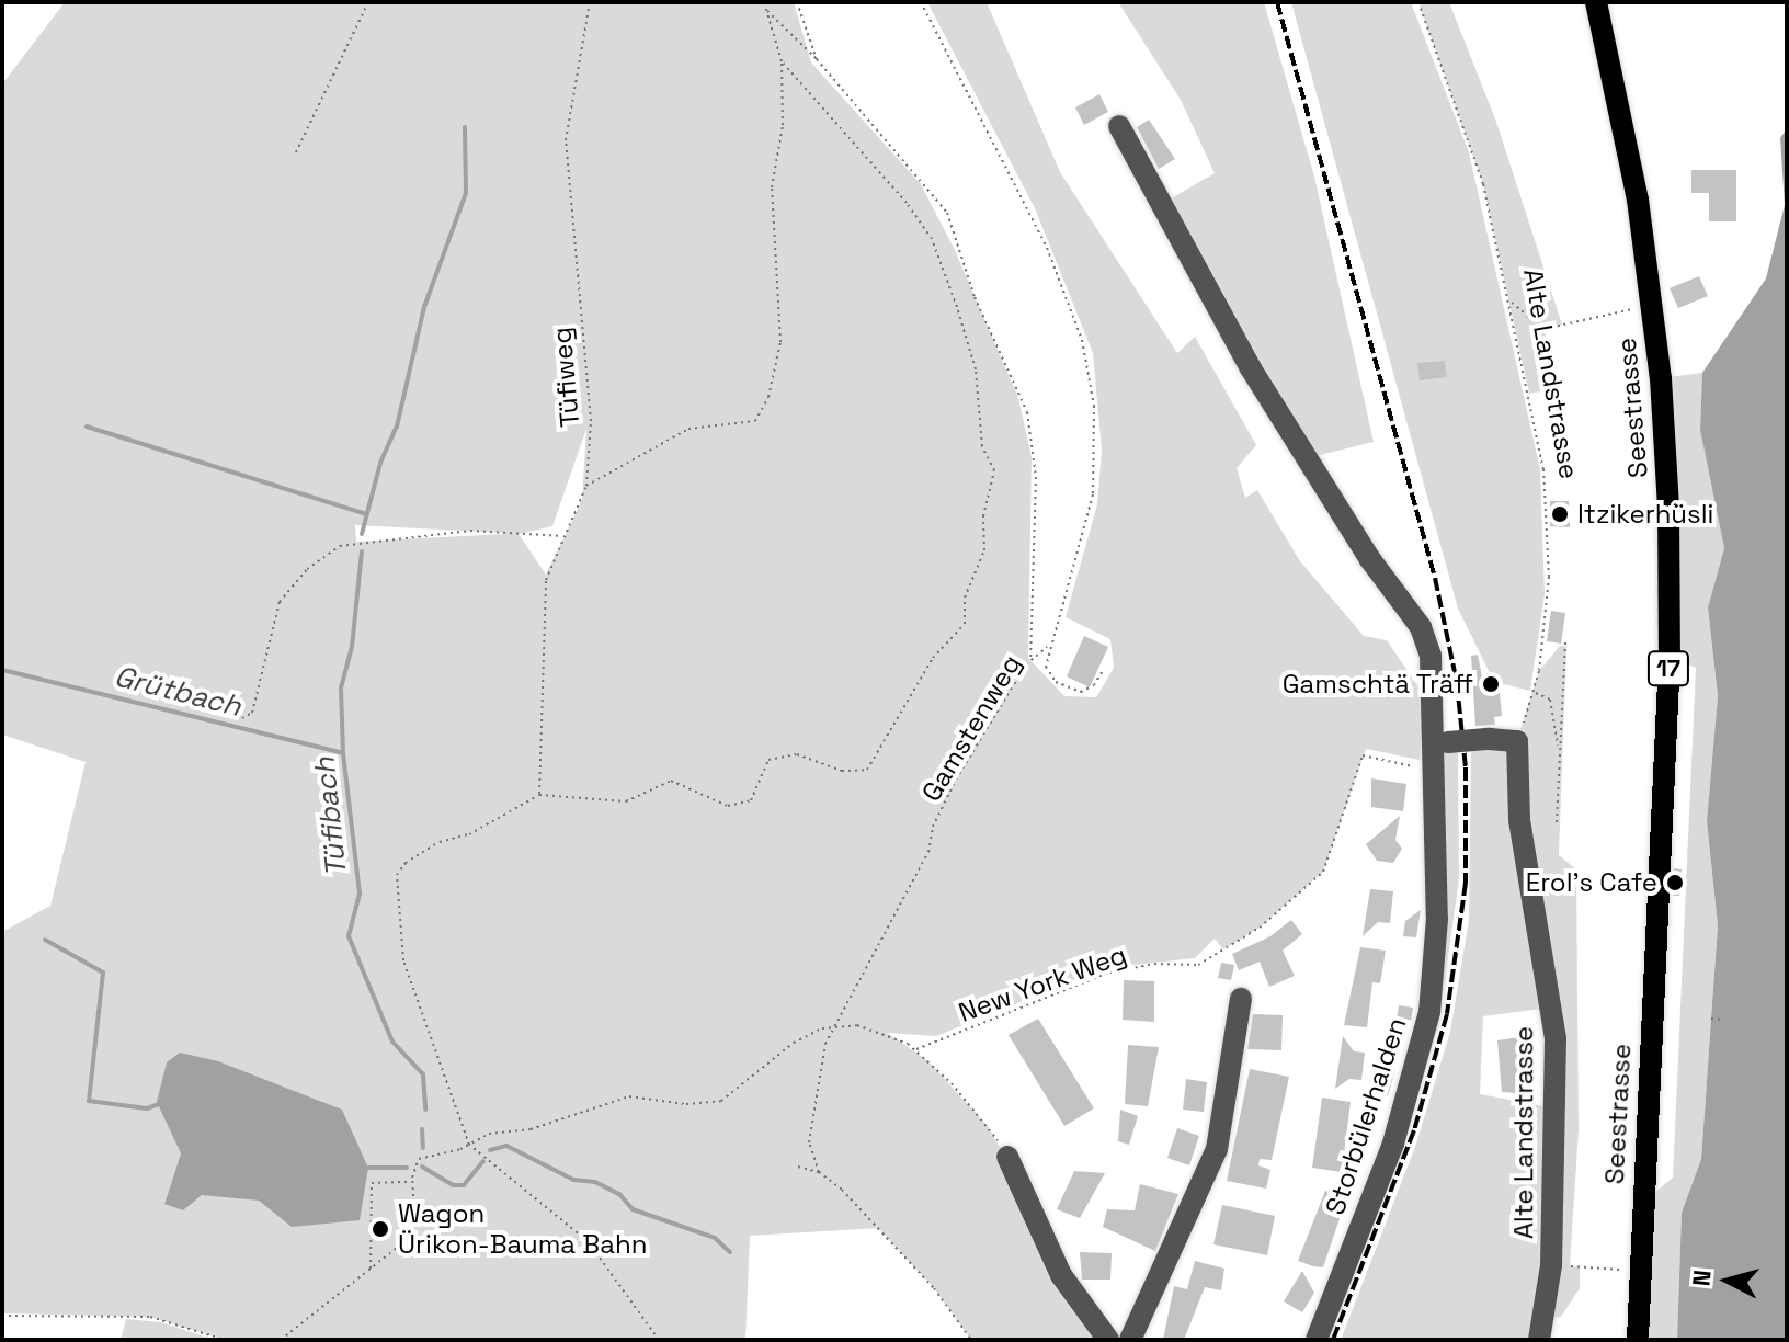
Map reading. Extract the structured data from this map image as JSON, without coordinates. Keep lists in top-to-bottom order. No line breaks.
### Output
{"streets":{"main road":["Seestrasse","17"],"street":["Alte Landstrasse","Storbülerhalden"],"path":["Tüfiweg","Gamstenweg","New York Weg"]},"crossings":[["New York Weg","Storbülerhalden"]],"water":["Grütbach","Tüfibach"],"places":["Itzikerhüsli","Gamschtä Träff","Erol's Cafe","Wagon Ürikon-Bauma Bahn"],"north":"left"}
